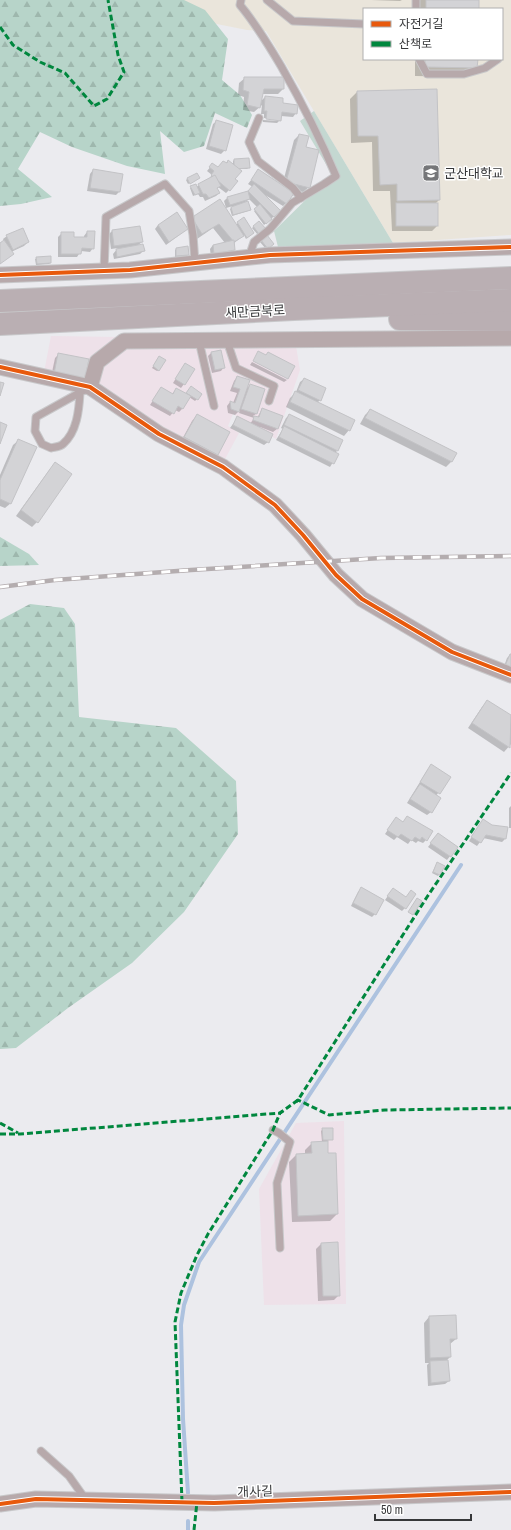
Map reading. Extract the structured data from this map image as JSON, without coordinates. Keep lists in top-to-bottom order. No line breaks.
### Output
{"streets":{"highway":["새만금북로"],"street":["개사길"]},"places":{"school or university":["군산대학교"]},"legend":["자전거길","산책로"],"scale_bar":"50 m"}
